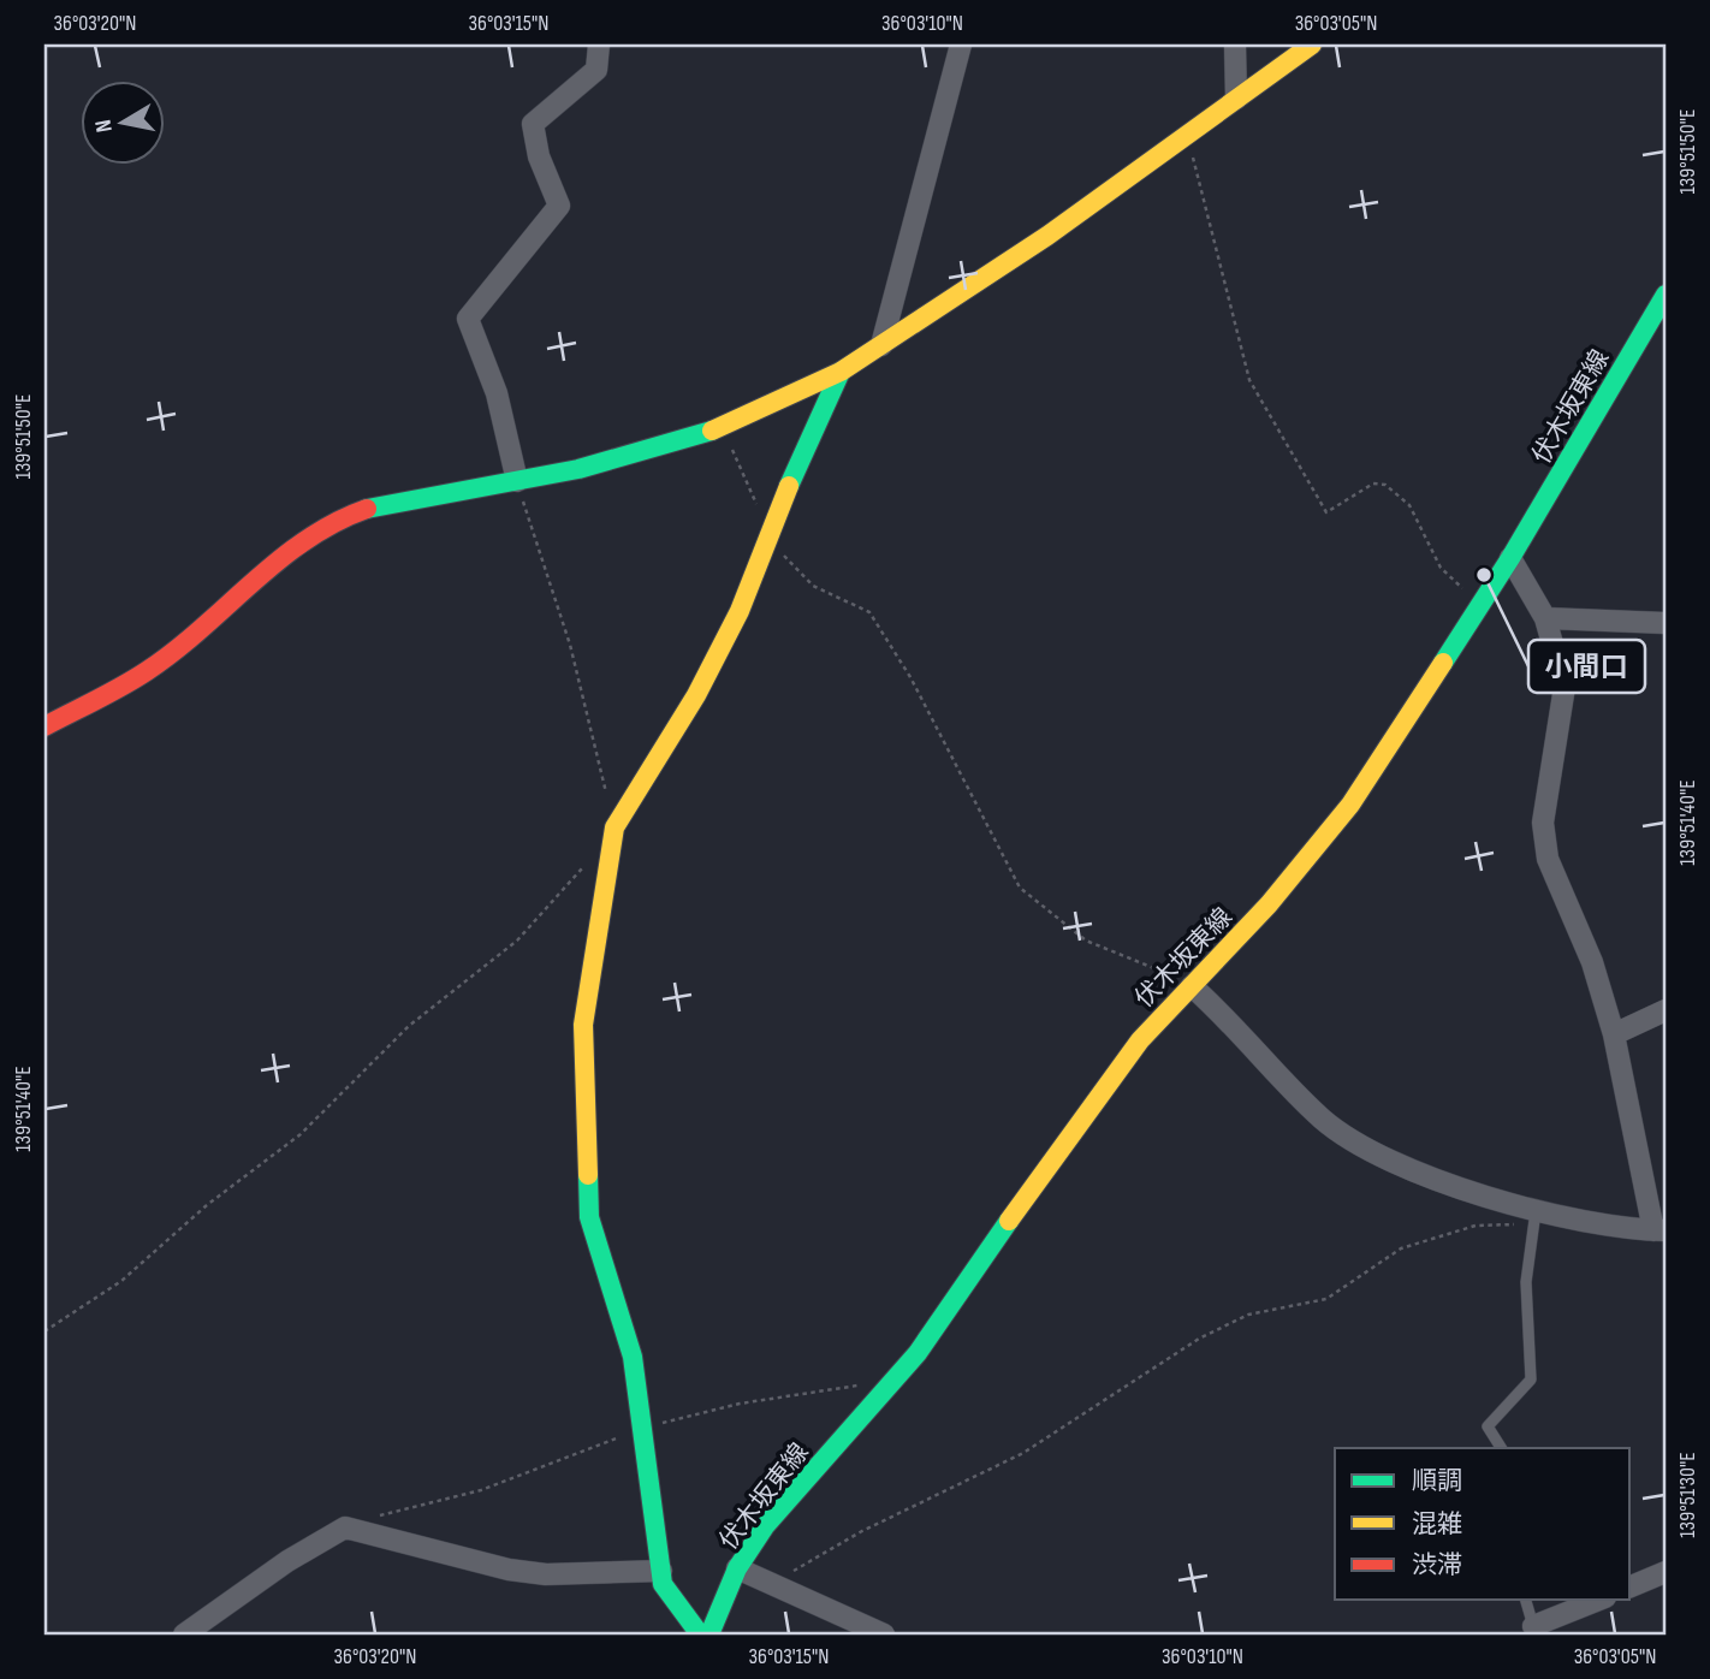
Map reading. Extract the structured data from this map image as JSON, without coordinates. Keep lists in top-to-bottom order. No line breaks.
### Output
{"streets":{"street":["伏木坂東線"]},"places":["小間口"],"legend":["順調","混雑","渋滞"],"north":"left","coordinates":["36°03'20\"N","36°03'15\"N","36°03'10\"N","36°03'05\"N","139°51'50\"E","139°51'40\"E","139°51'30\"E"]}
